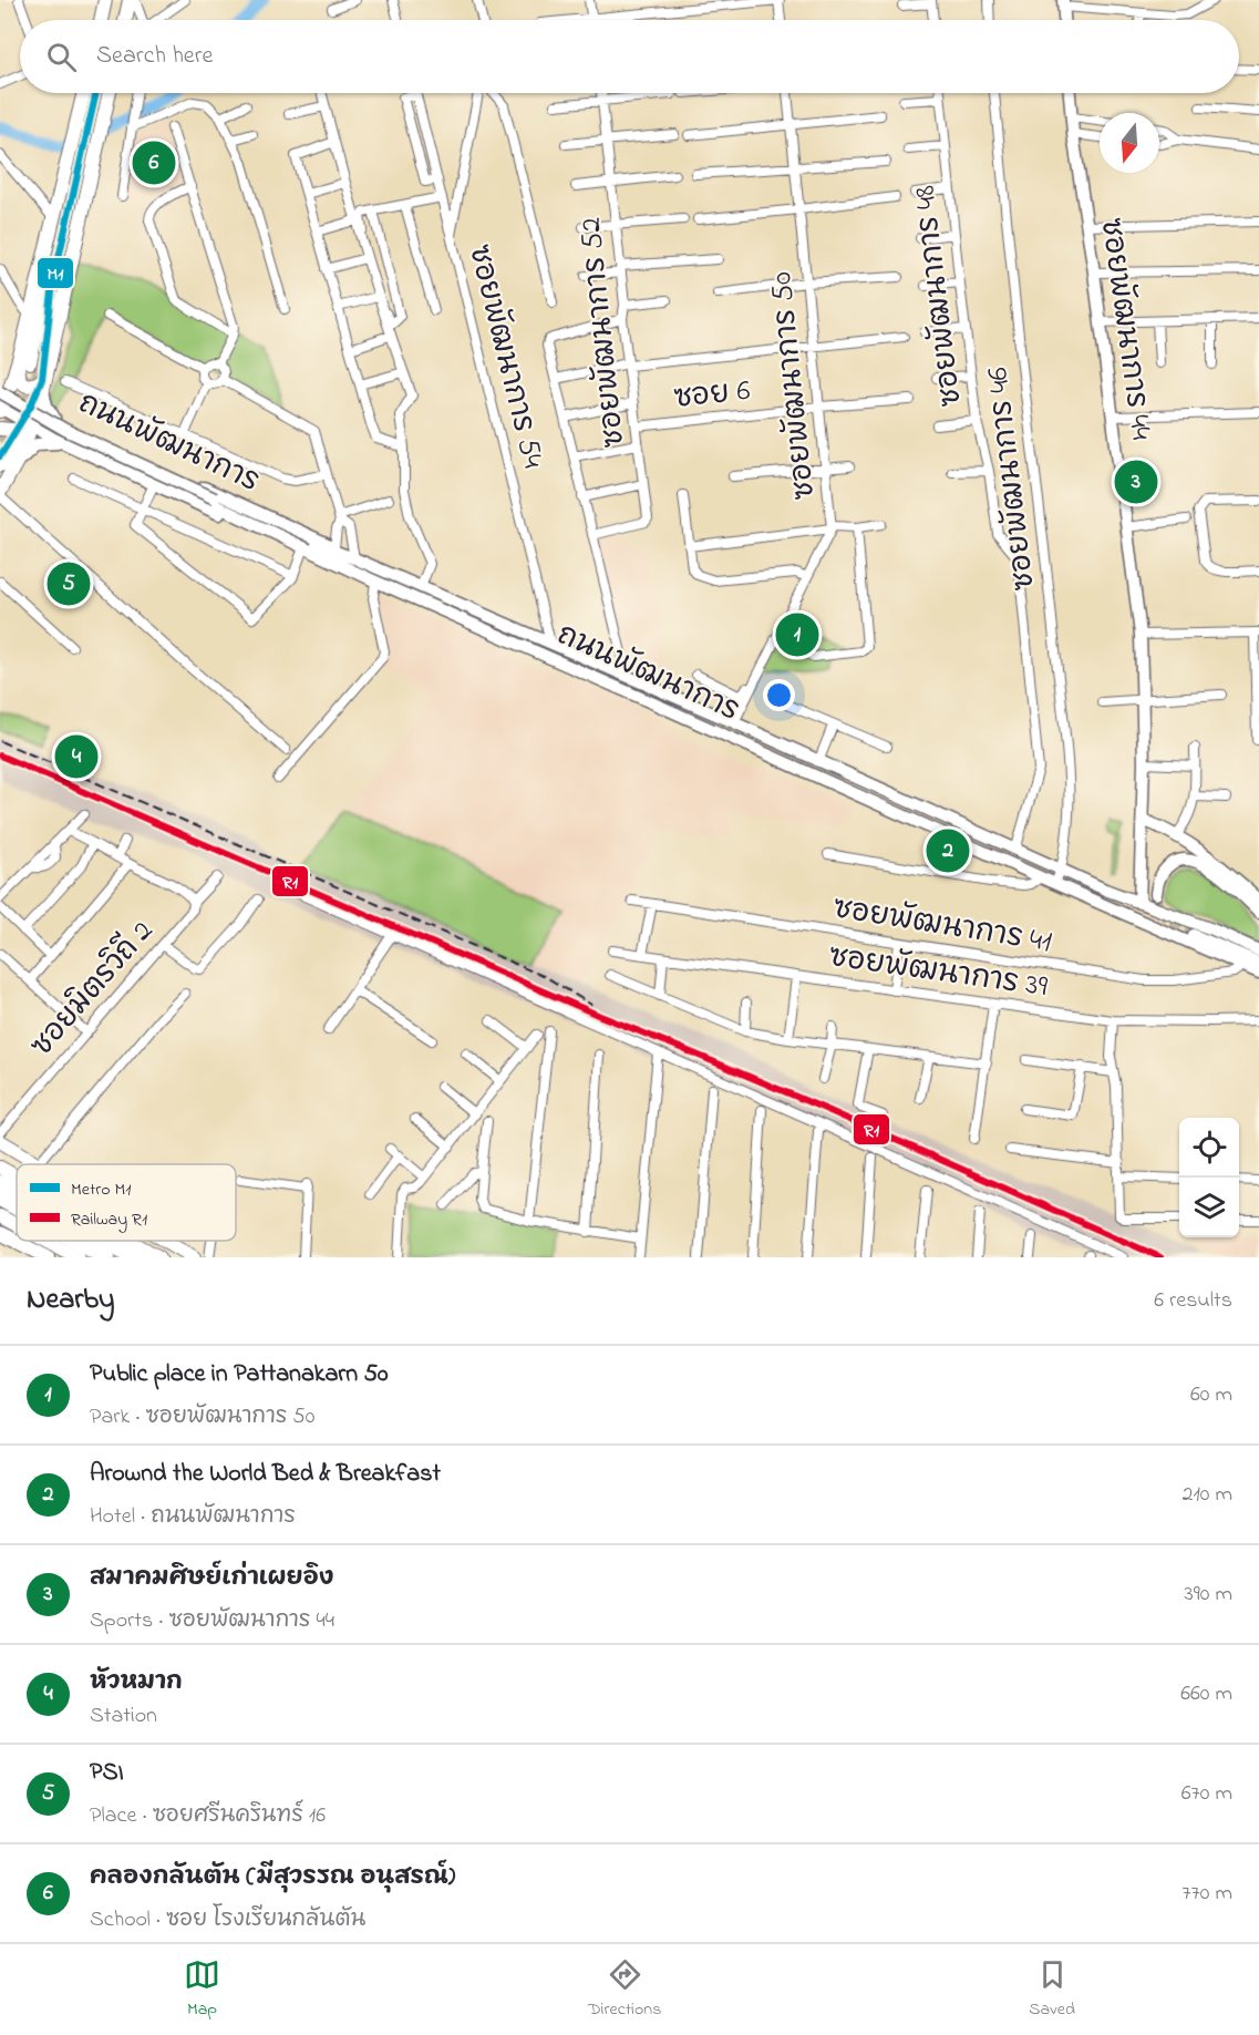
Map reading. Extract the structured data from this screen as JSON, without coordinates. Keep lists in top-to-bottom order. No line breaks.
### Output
{"streets":{"main road":["ซอยพัฒนาการ 44","ถนนพัฒนาการ"],"street":["ซอยพัฒนาการ 48","ซอยพัฒนาการ 52","ซอยพัฒนาการ 54","ซอยพัฒนาการ 50","ซอย 6","ซอยพัฒนาการ 46","ซอยพัฒนาการ 41","ซอยพัฒนาการ 39","ซอยมิตรวิถี 2"]},"crossings":[["ซอยพัฒนาการ 48","ถนนพัฒนาการ"],["ซอยพัฒนาการ 44","ถนนพัฒนาการ"],["ซอยพัฒนาการ 52","ซอย 6"],["ซอยพัฒนาการ 52","ถนนพัฒนาการ"],["ซอยพัฒนาการ 54","ถนนพัฒนาการ"],["ซอยพัฒนาการ 50","ซอย 6"],["ซอยพัฒนาการ 50","ถนนพัฒนาการ"],["ถนนพัฒนาการ","ซอยพัฒนาการ 46"],["ถนนพัฒนาการ","ซอยพัฒนาการ 41"]],"lines":["metro line M1","rail line R1"],"legend":["Metro M1","Railway R1"],"north":"bottom","page":{"search":"Search here","pins":["6","3","5","1","4","2"],"heading":["Nearby","6 results"],"list":[{"mark":"1","name":"Public place in Pattanakarn 50","note":"Park · ซอยพัฒนาการ 50","value":"60 m"},{"mark":"2","name":"Arownd the World Bed & Breakfast","note":"Hotel · ถนนพัฒนาการ","value":"210 m"},{"mark":"3","name":"สมาคมศิษย์เก่าเผยอิง","note":"Sports · ซอยพัฒนาการ 44","value":"390 m"},{"mark":"4","name":"หัวหมาก","note":"Station","value":"660 m"},{"mark":"5","name":"PSI","note":"Place · ซอยศรีนครินทร์ 16","value":"670 m"},{"mark":"6","name":"คลองกลันตัน (มีสุวรรณ อนุสรณ์)","note":"School · ซอย โรงเรียนกลันตัน","value":"770 m"}],"nav":["Map","Directions","Saved"]}}
